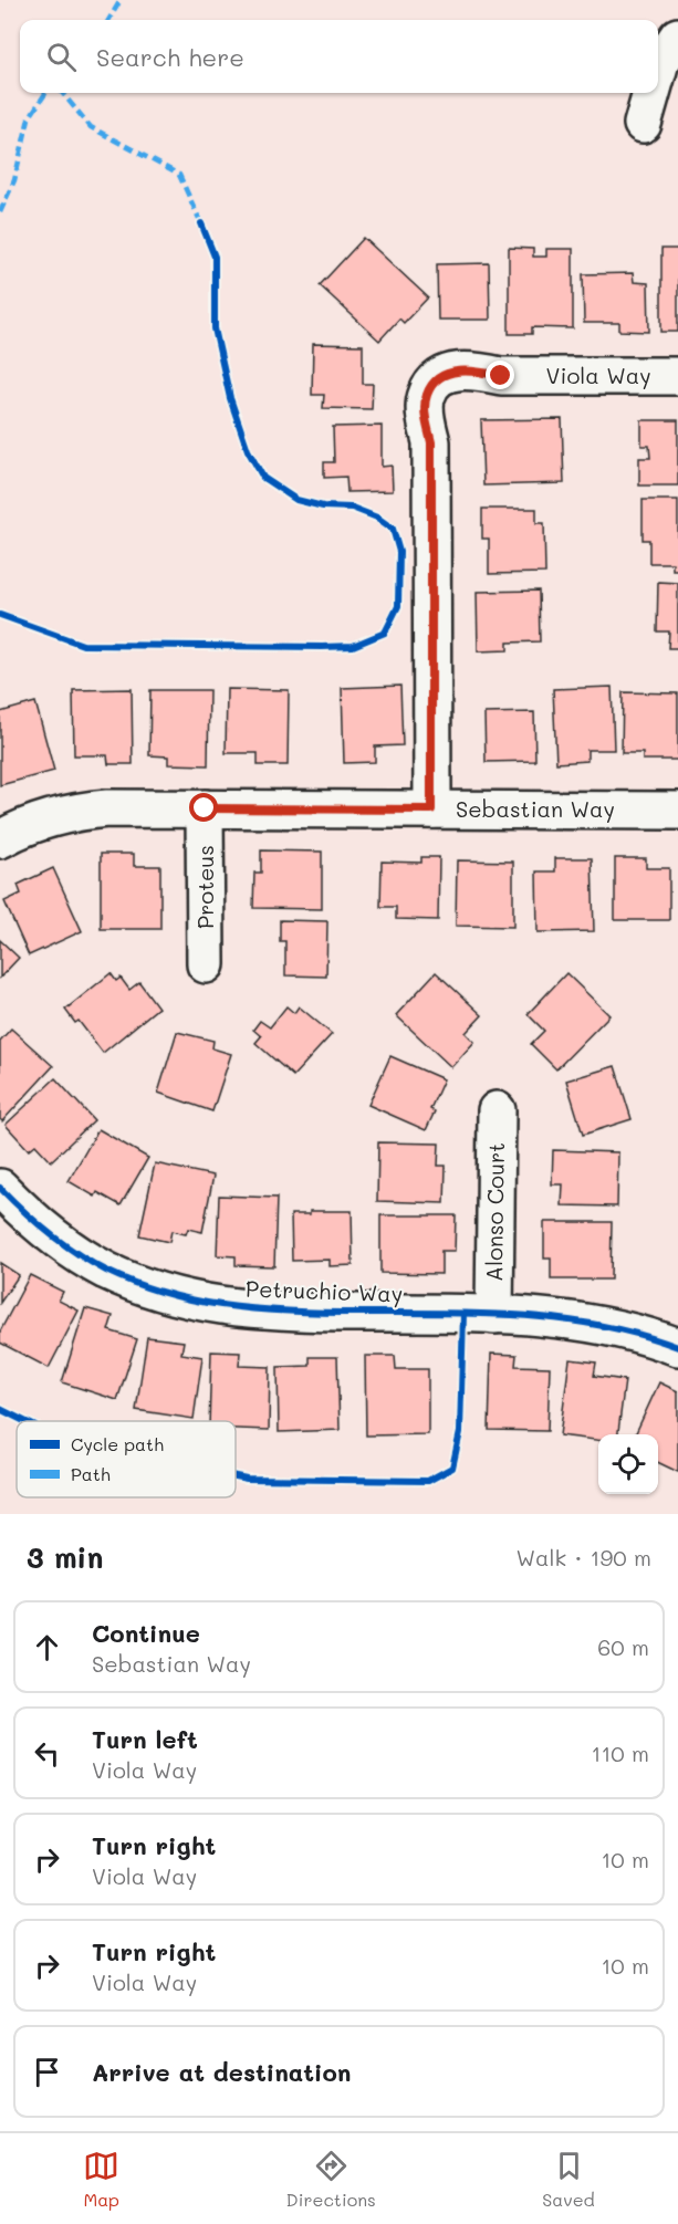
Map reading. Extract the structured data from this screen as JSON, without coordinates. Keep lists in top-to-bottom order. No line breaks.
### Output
{"streets":{"street":["Viola Way","Sebastian Way","Proteus","Alonso Court","Petruchio Way"]},"crossings":[["Viola Way","Sebastian Way"],["Sebastian Way","Proteus"],["Alonso Court","Petruchio Way"]],"legend":["Cycle path","Path"],"page":{"search":"Search here","heading":["3 min","Walk · 190 m"],"list":[["Continue","Sebastian Way","60 m"],["Turn left","Viola Way","110 m"],["Turn right","Viola Way","10 m"],["Turn right","Viola Way","10 m"],"Arrive at destination"],"nav":["Map","Directions","Saved"]}}
